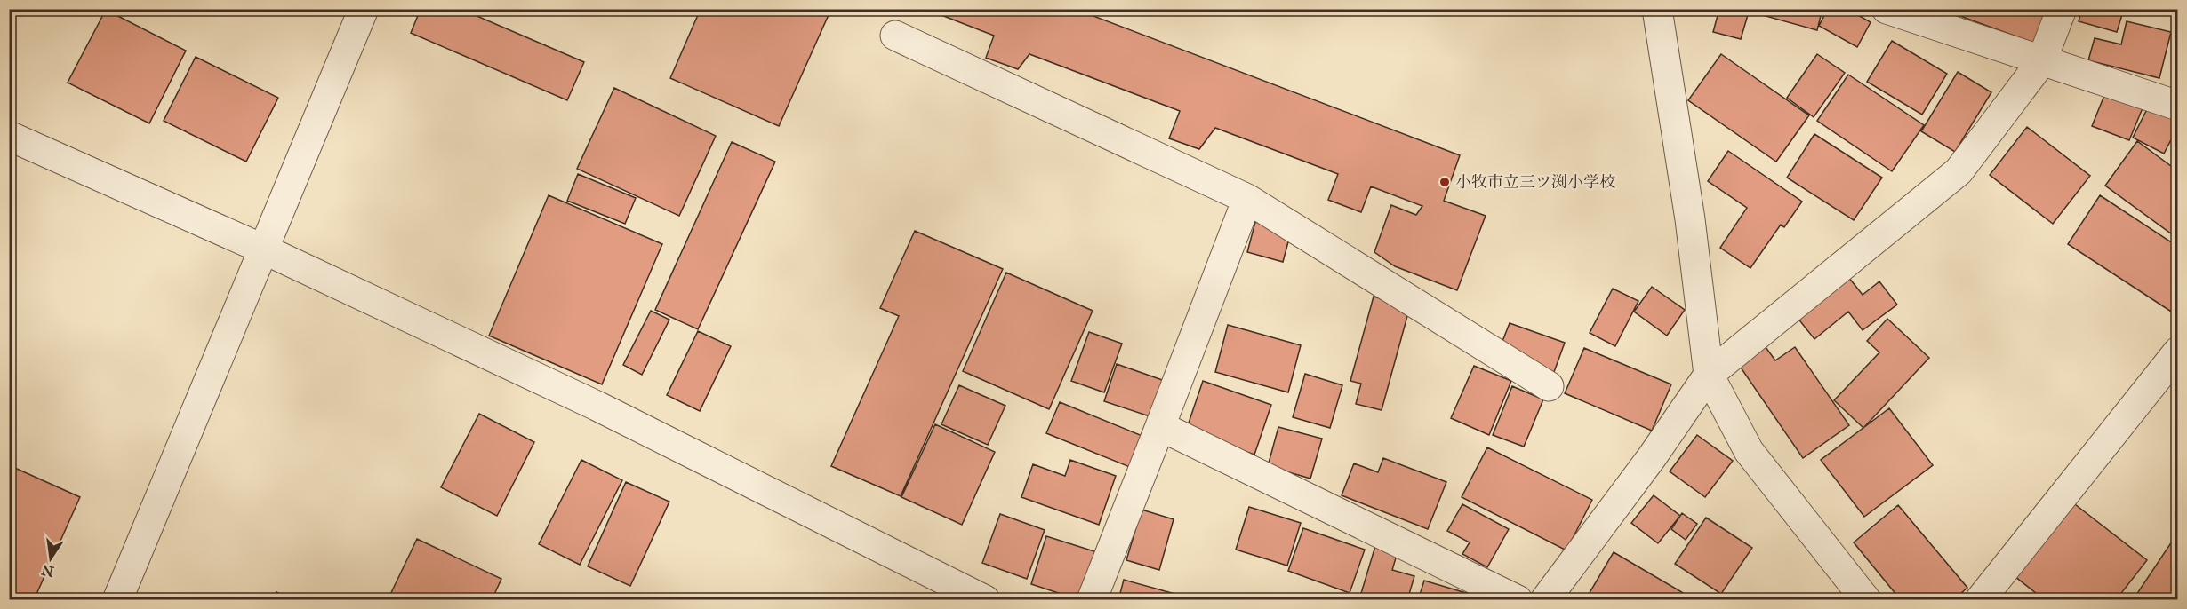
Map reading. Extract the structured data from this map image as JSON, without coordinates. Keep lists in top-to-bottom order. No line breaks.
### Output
{"places":["小牧市立三ツ渕小学校"],"north":"bottom"}
